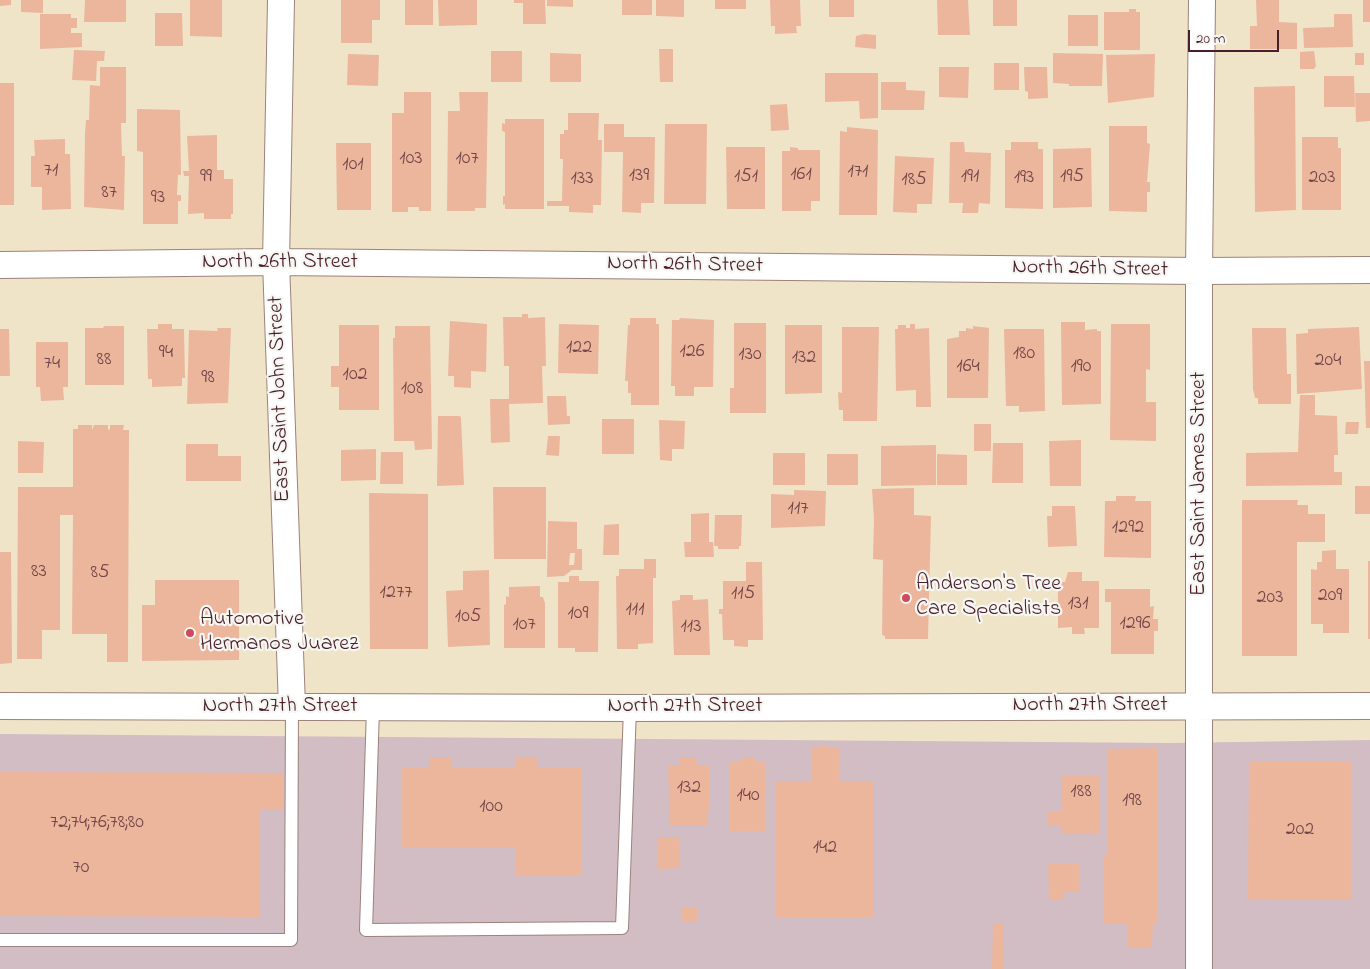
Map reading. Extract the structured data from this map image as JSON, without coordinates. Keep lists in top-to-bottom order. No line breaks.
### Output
{"streets":{"street":["North 26th Street","East Saint John Street","East Saint James Street","North 27th Street"]},"crossings":[["North 26th Street","East Saint John Street"],["North 26th Street","East Saint James Street"],["East Saint John Street","North 27th Street"],["East Saint James Street","North 27th Street"]],"places":["Anderson's Tree Care Specialists","Automotive Hermanos Juarez"],"house_numbers":["103","107","101","71","171","161","139","99","151","191","195","193","203","133","185","87","93","122","126","94","180","130","132","88","204","74","164","190","102","98","108","117","1292","83","85","1277","115","209","203","131","111","109","105","1296","107","113","132","188","140","198","100","72;74;76;78;80","202","142","70"],"scale_bar":"20 m"}
